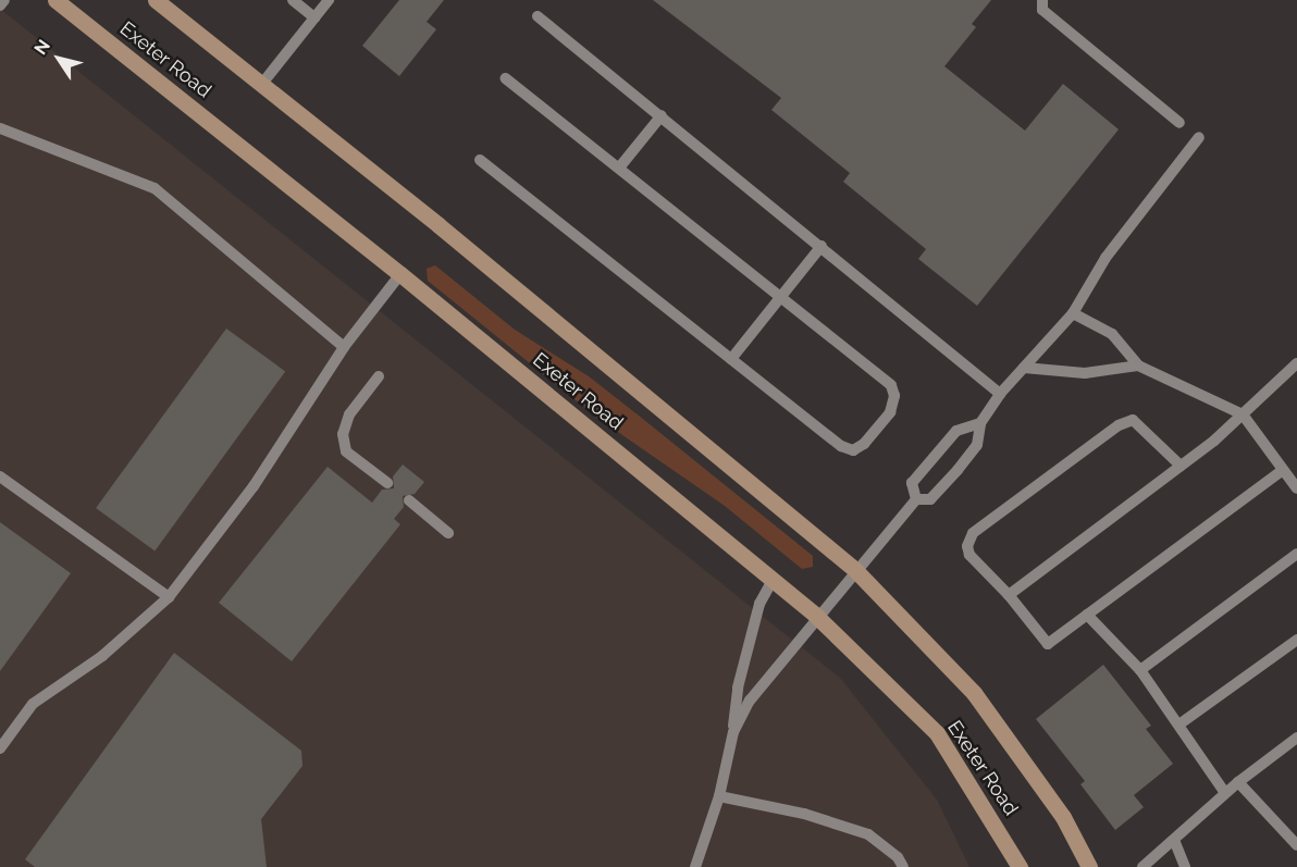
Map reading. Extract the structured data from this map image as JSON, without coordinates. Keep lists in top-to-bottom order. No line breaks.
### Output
{"streets":{"street":["Exeter Road"]},"north":"top left"}
